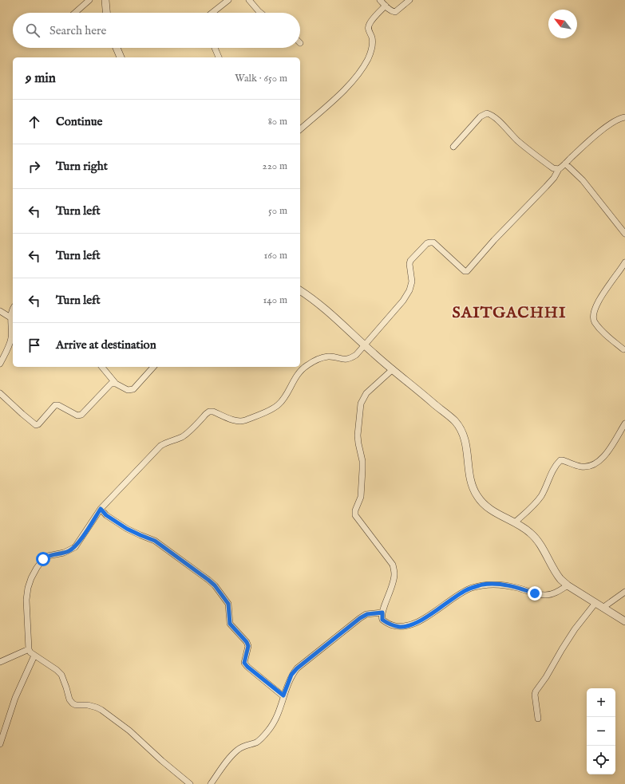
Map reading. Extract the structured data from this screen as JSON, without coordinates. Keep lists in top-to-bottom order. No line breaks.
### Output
{"districts":["SAITGACHHI"],"north":"top left","page":{"search":"Search here","heading":["9 min","Walk · 650 m"],"list":[["Continue","80 m"],["Turn right","220 m"],["Turn left","50 m"],["Turn left","160 m"],["Turn left","140 m"],"Arrive at destination"],"map_buttons":["+","−"]}}
